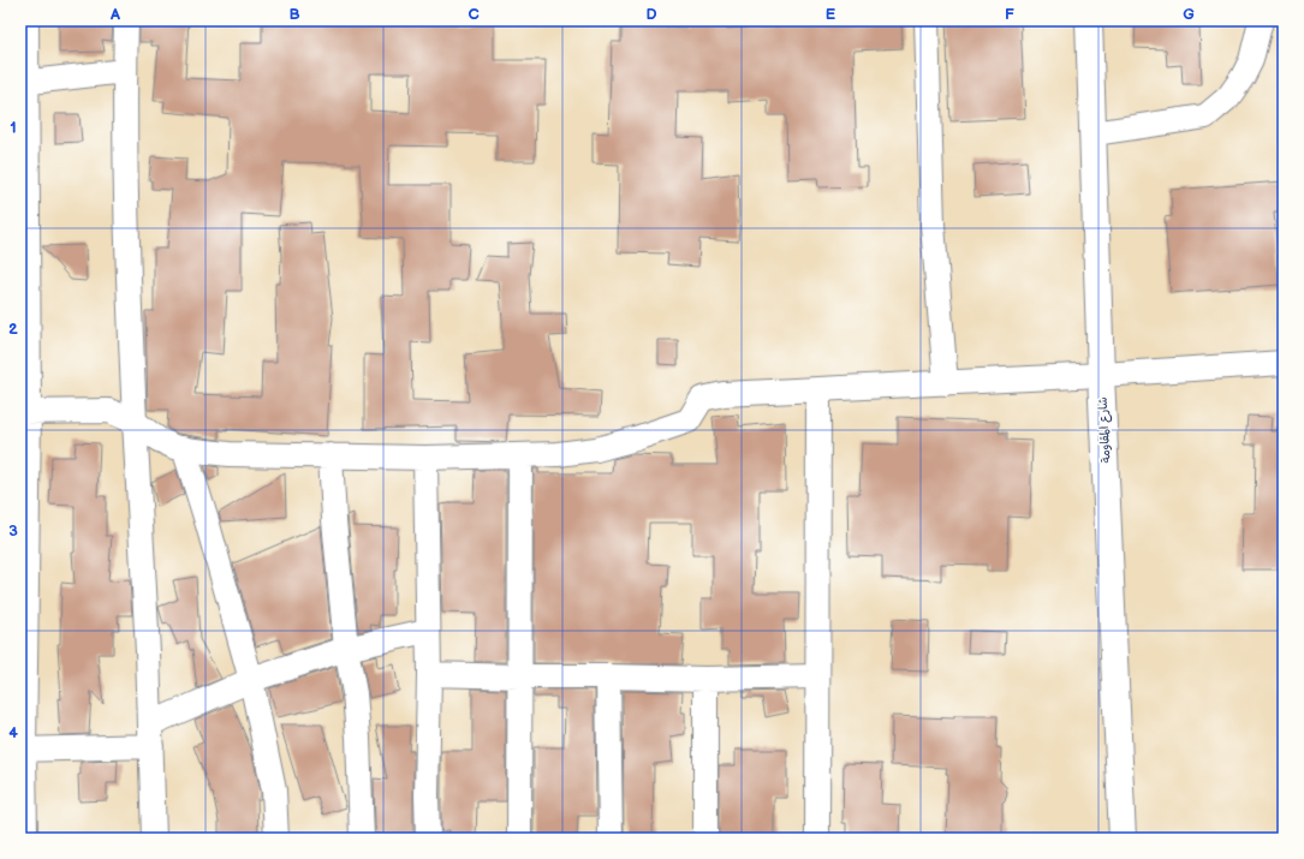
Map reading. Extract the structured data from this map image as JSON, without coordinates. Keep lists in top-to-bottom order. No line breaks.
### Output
{"streets":{"highway":["شارع المقاومة"]},"grid":{"columns":["A","B","C","D","E","F","G"],"rows":["1","2","3","4"]}}
